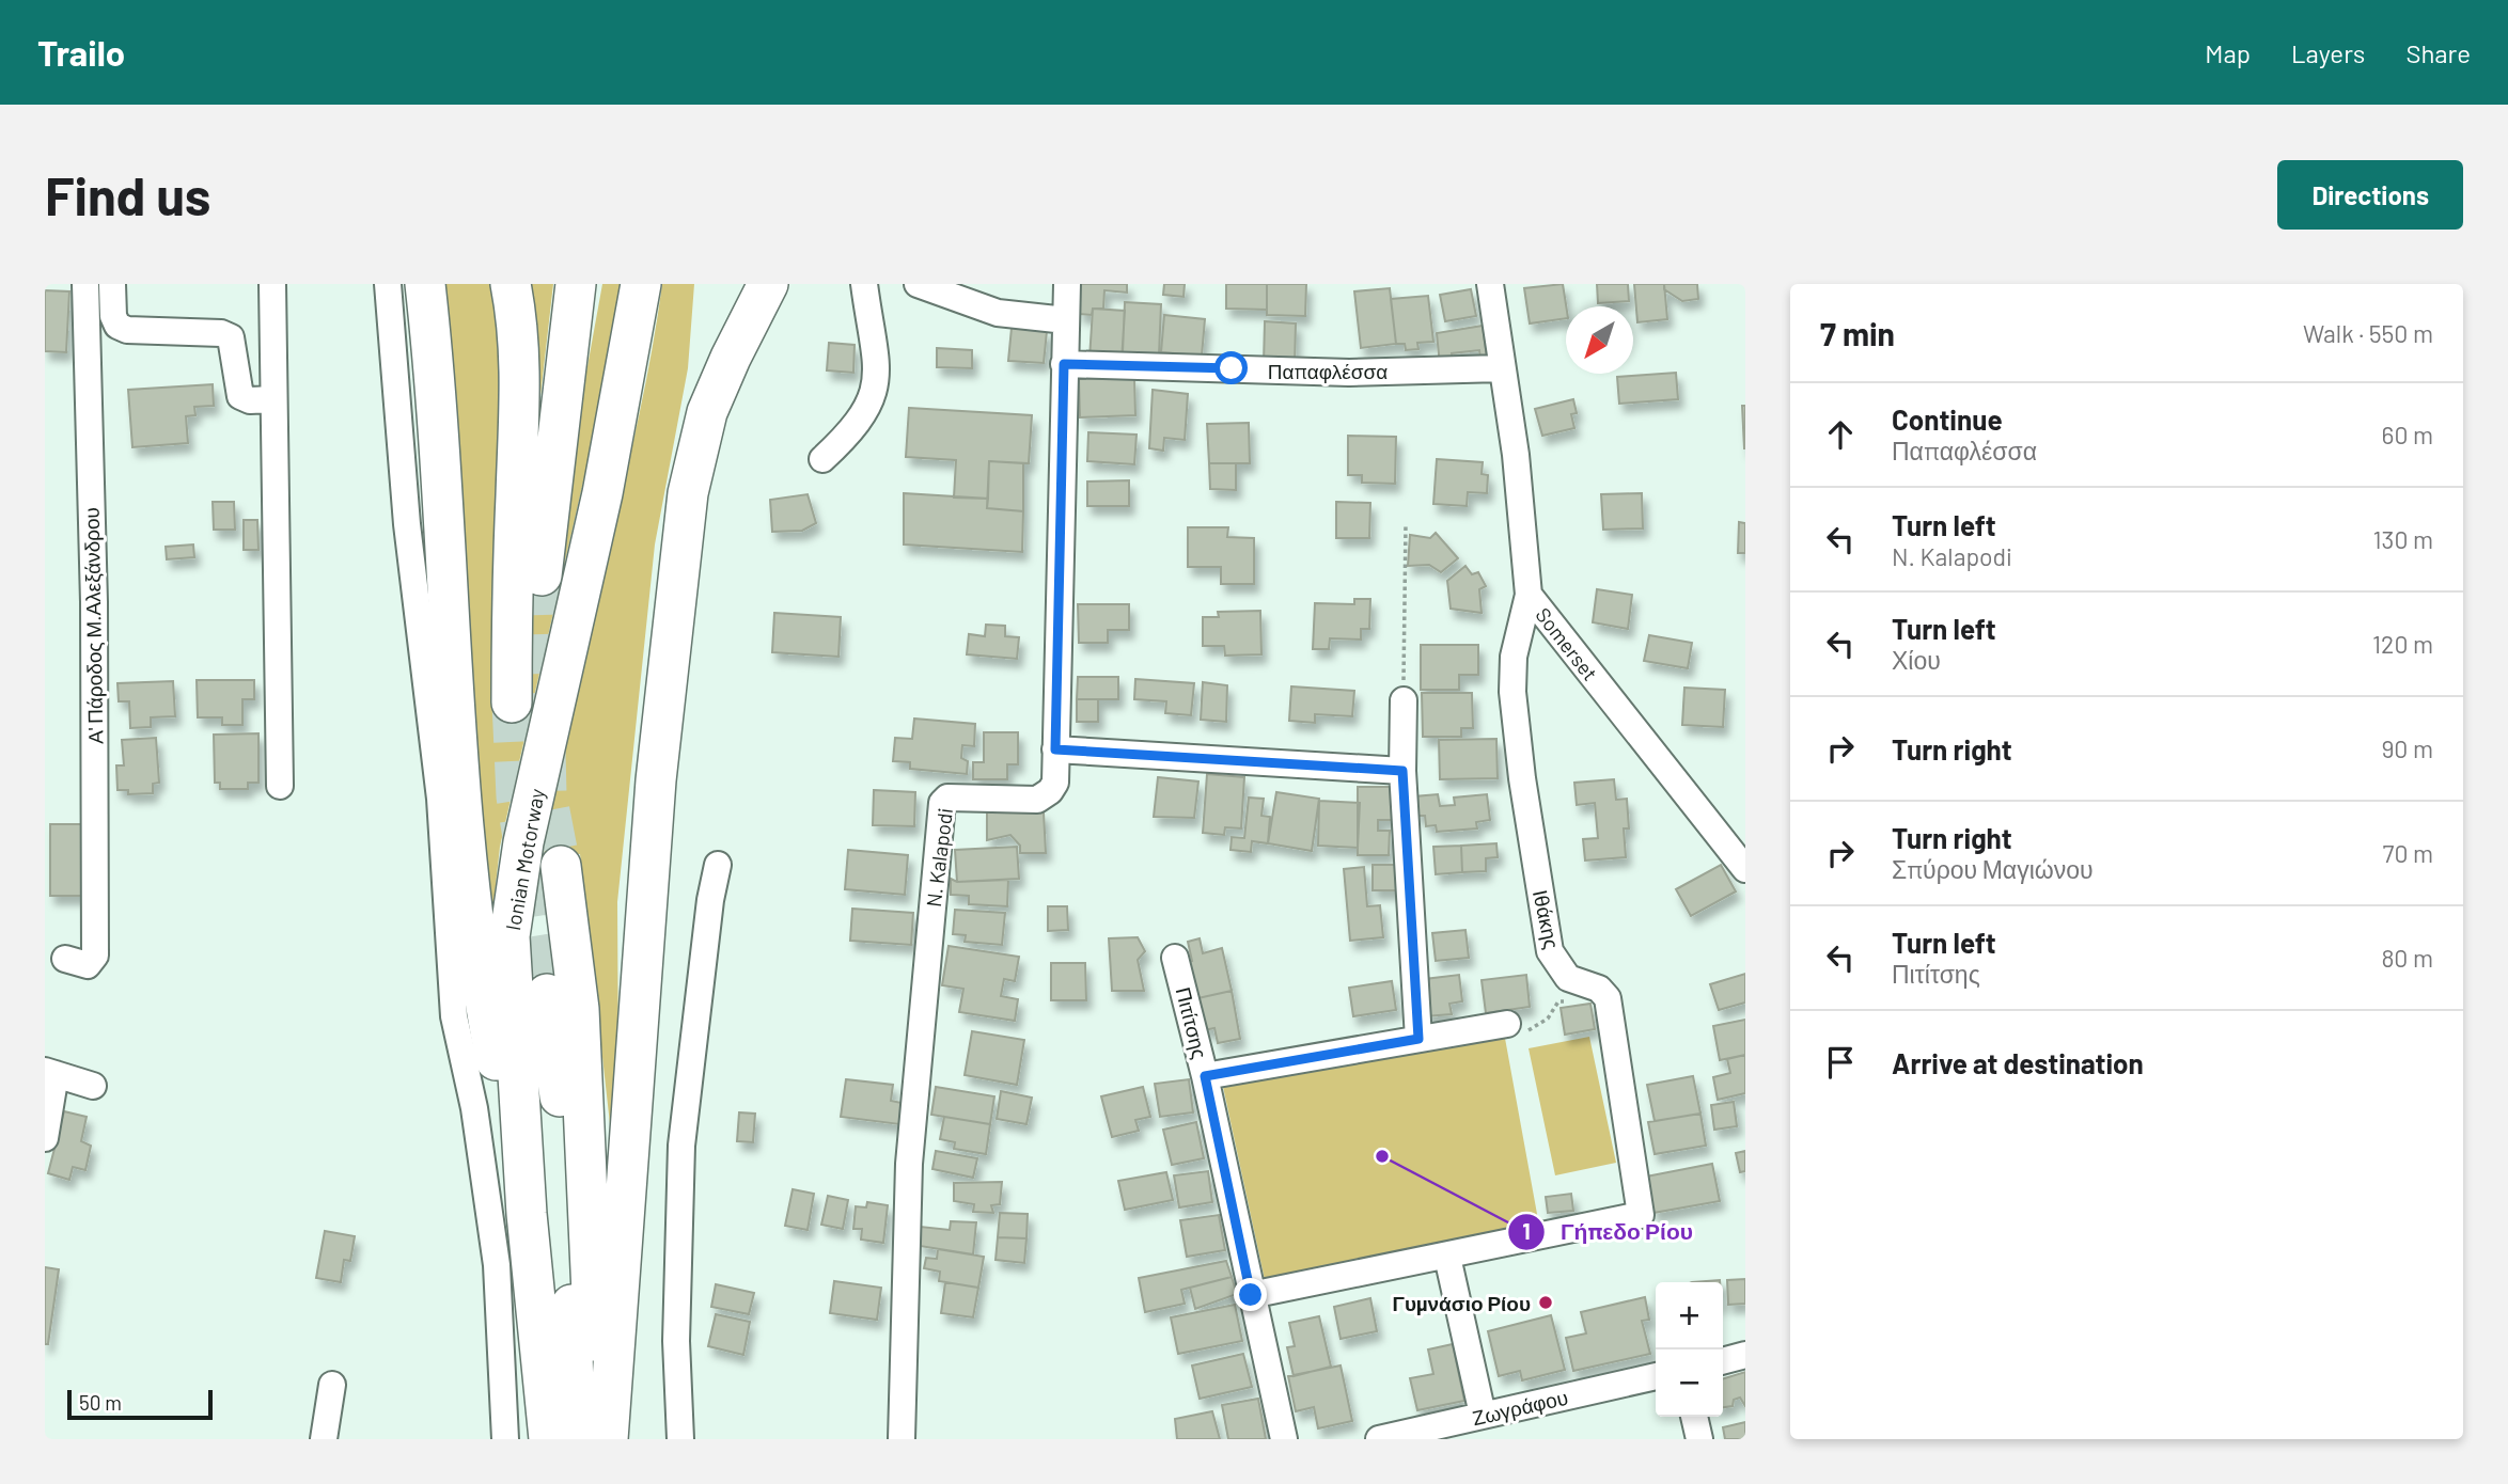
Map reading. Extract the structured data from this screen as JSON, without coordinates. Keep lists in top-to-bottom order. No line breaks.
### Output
{"streets":{"highway":["Ionian Motorway"],"street":["Παπαφλέσσα","Α' Πάροδος Μ.Αλεξάνδρου","Somerset","N. Kalapodi","Ιθάκης","Πιτίτσης","Ζωγράφου"]},"crossings":[["Παπαφλέσσα","Somerset"],["Παπαφλέσσα","N. Kalapodi"],["Somerset","Ιθάκης"]],"places":["Γήπεδο Ρίου","Γυμνάσιο Ρίου"],"scale_bar":"50 m","north":"bottom left","page":{"header":"Trailo","nav":["Map","Layers","Share"],"buttons":"Directions","title":"Find us","heading":["7 min","Walk · 550 m"],"list":[["Continue","Παπαφλέσσα","60 m"],["Turn left","N. Kalapodi","130 m"],["Turn left","Χίου","120 m"],["Turn right","90 m"],["Turn right","Σπύρου Μαγιώνου","70 m"],["Turn left","Πιτίτσης","80 m"],"Arrive at destination"],"map_buttons":["+","−"],"scale":"50 m"}}
